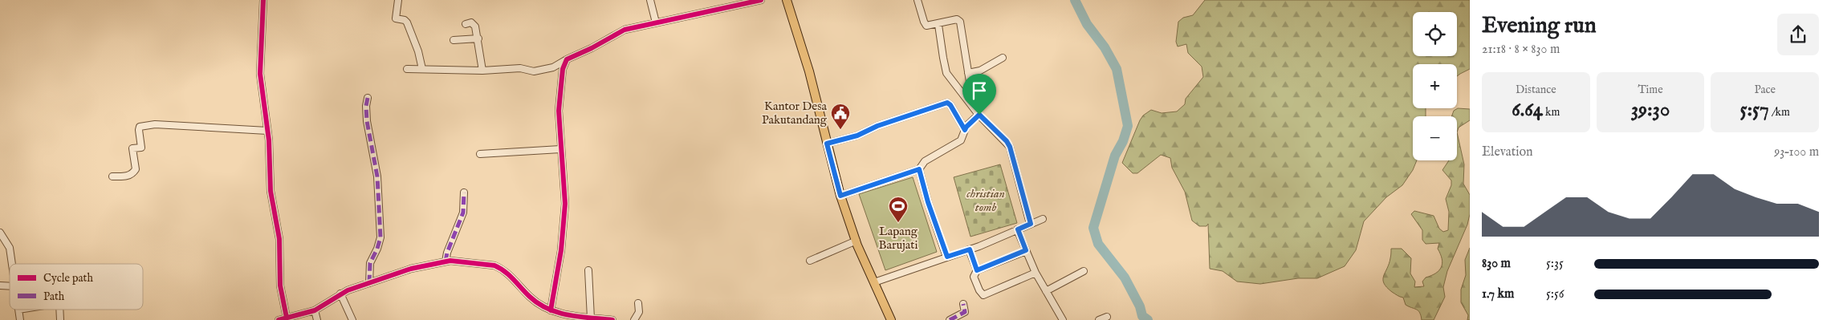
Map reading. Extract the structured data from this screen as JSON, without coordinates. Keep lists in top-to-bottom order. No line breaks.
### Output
{"parks":["christian tomb"],"places":{"public building":["Kantor Desa Pakutandang"],"sports":["Lapang Barujati"]},"legend":["Cycle path","Path"],"page":{"heading":["Evening run","21:18 · 8 × 830 m"],"map_buttons":["+","−"],"stats":[["Distance","6.64 km"],["Time","39:30"],["Pace","5:57 /km"]],"chart":["Elevation","93–100 m"],"list":[{"name":"830 m","note":"5:35"},{"name":"1.7 km","note":"5:56"}]}}
